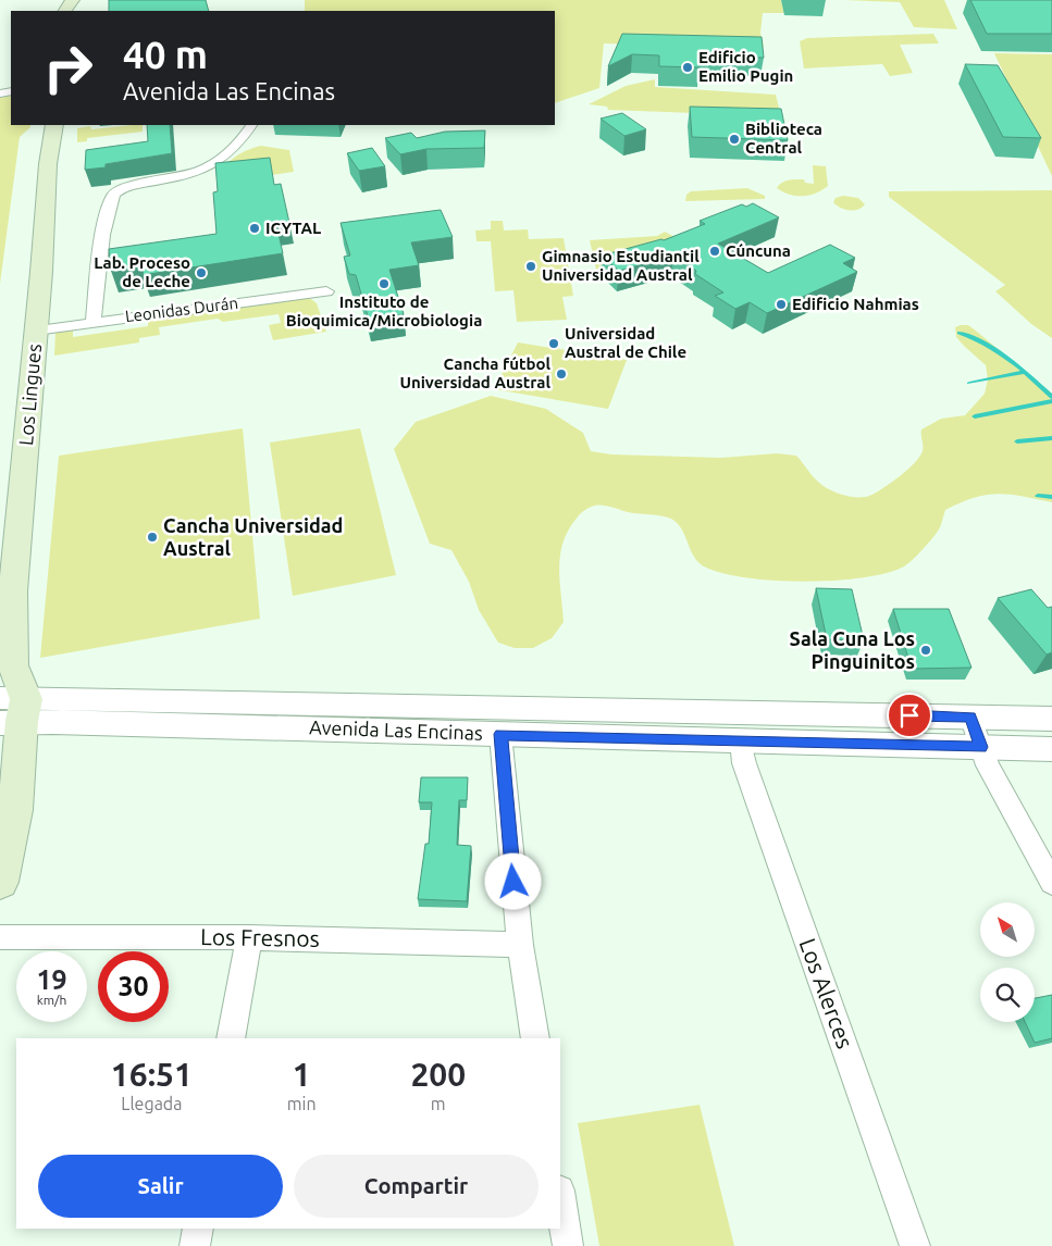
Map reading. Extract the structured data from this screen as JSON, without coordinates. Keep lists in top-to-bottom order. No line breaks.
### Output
{"streets":{"main road":["Los Lingues"],"street":["Leonidas Durán","Avenida Las Encinas","Los Fresnos","Los Alerces"]},"crossings":[["Leonidas Durán","Los Lingues"],["Los Lingues","Avenida Las Encinas"],["Avenida Las Encinas","Los Alerces"]],"places":["Edificio Emilio Pugin","Biblioteca Central","ICYTAL","Cúncuna","Gimnasio Estudiantil Universidad Austral","Lab. Proceso de Leche","Instituto de Bioquimica/Microbiologia","Edificio Nahmias","Universidad Austral de Chile","Cancha fútbol Universidad Austral","Cancha Universidad Austral","Sala Cuna Los Pinguinitos"],"north":"top left","page":{"turn":["40 m","Avenida Las Encinas"],"speed":"19 km/h","limit":"30","eta":["16:51","Llegada","1","min","200","m"],"buttons":["Salir","Compartir"]}}
